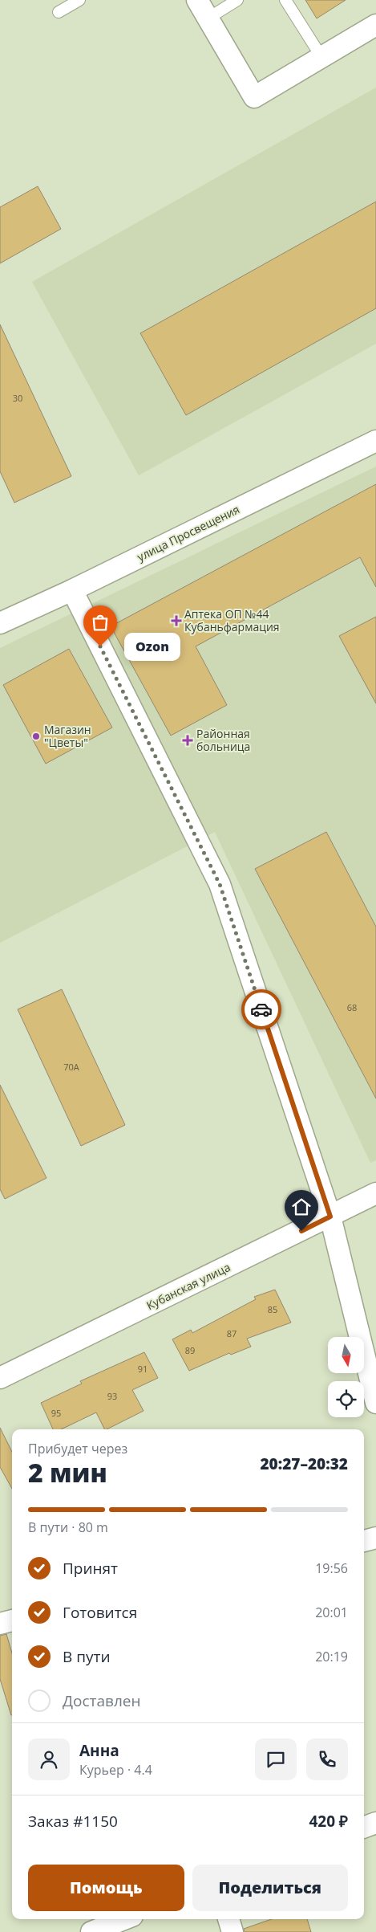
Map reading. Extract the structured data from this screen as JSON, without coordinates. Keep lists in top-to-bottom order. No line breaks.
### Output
{"streets":{"street":["улица Просвещения","Кубанская улица"]},"places":{"health":["Аптека ОП №44 Кубаньфармация","Районная больница"],"other":["Ozon","Магазин \"Цветы\""]},"house_numbers":["30","68","70А","85","87","89","91","93","95"],"north":"bottom","page":{"bubble":"Ozon","heading":["2 мин","Прибудет через","20:27–20:32"],"panel":["Анна","Курьер · 4.4","Заказ #1150","420 ₽"],"bar":"В пути · 80 m","list":[["Принят","19:56"],["Готовится","20:01"],["В пути","20:19"],"Доставлен"],"buttons":["Помощь","Поделиться"]}}
